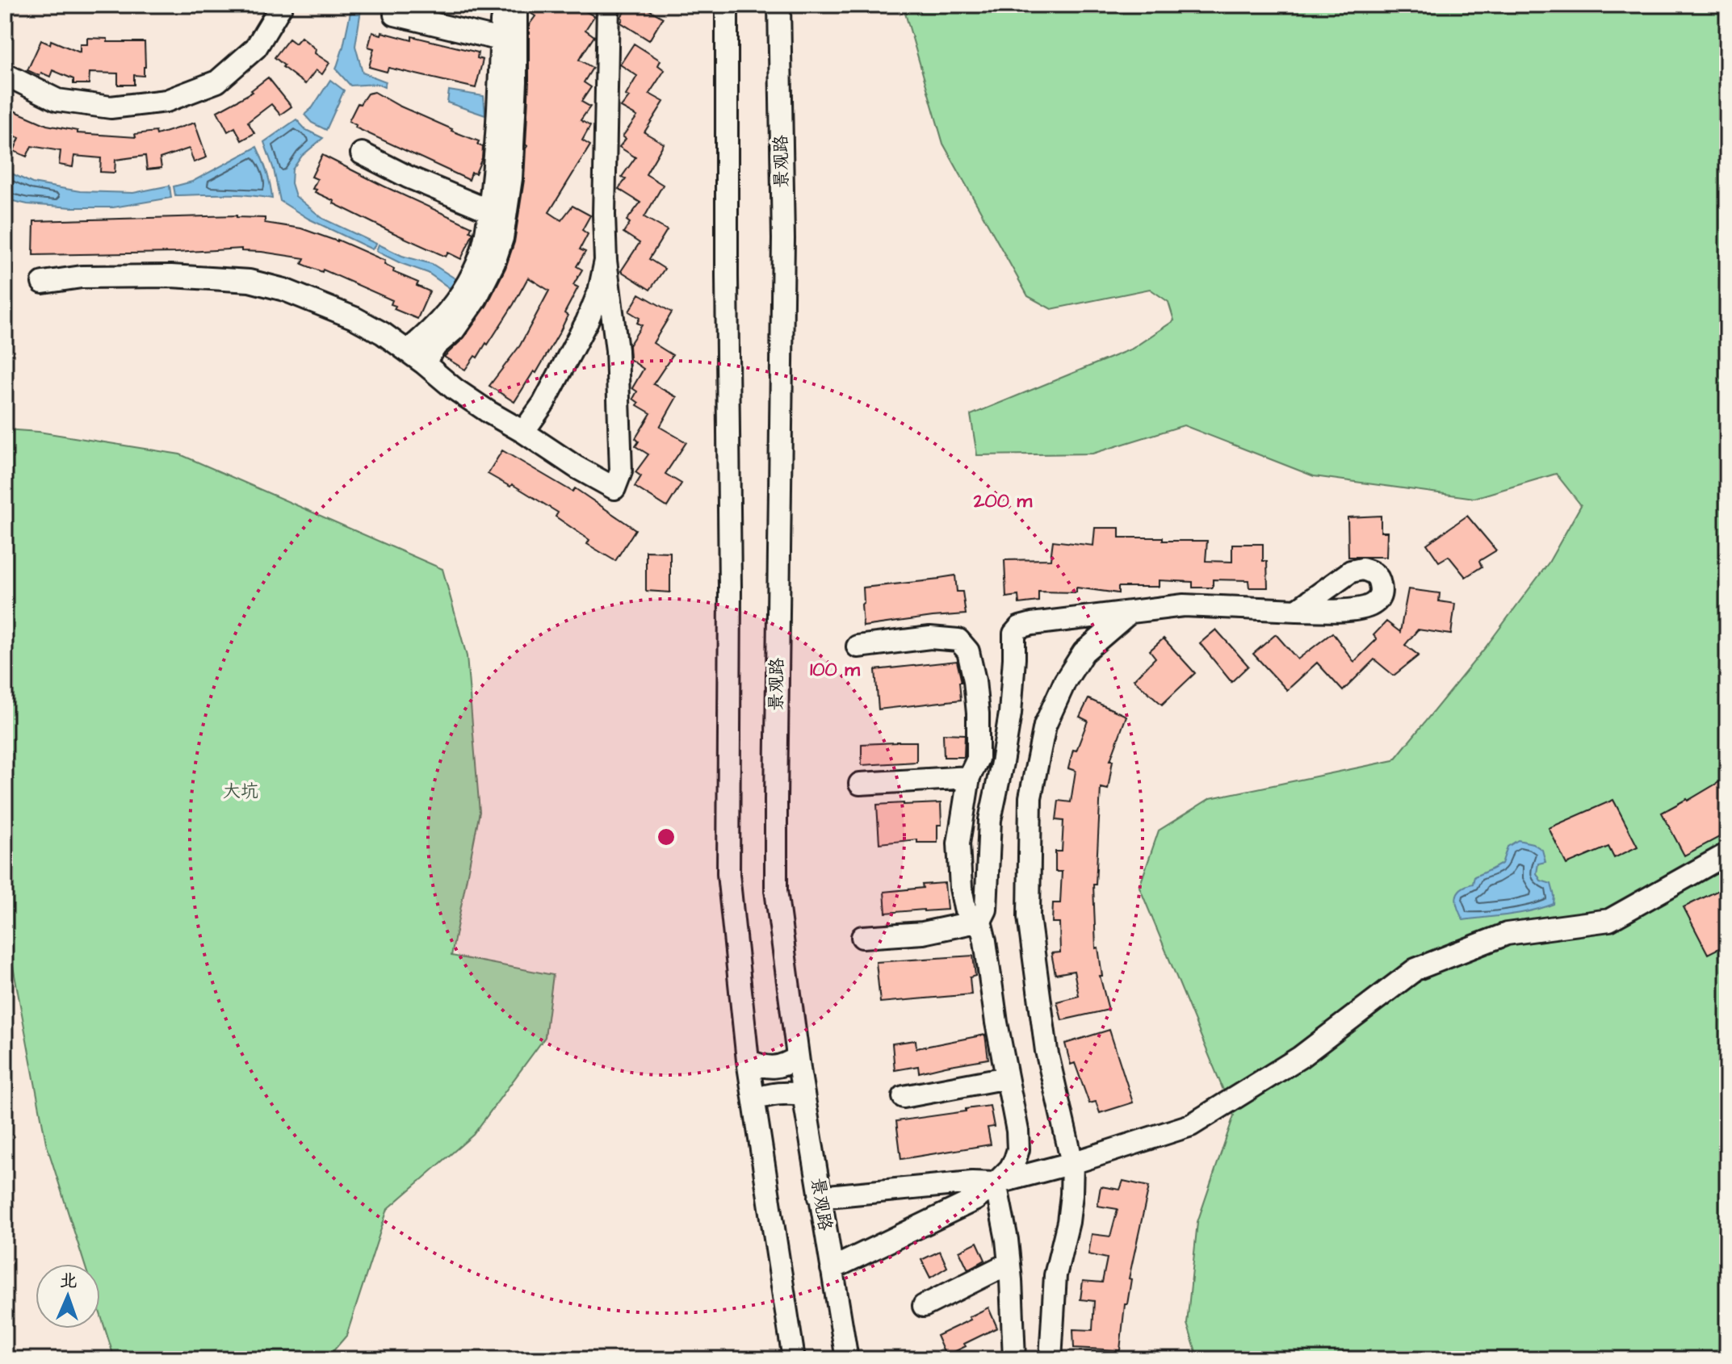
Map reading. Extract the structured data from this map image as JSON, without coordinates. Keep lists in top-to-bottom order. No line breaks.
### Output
{"streets":{"street":["景观路"]},"parks":["大坑"],"north":"top","rings":["200 m","100 m"]}
